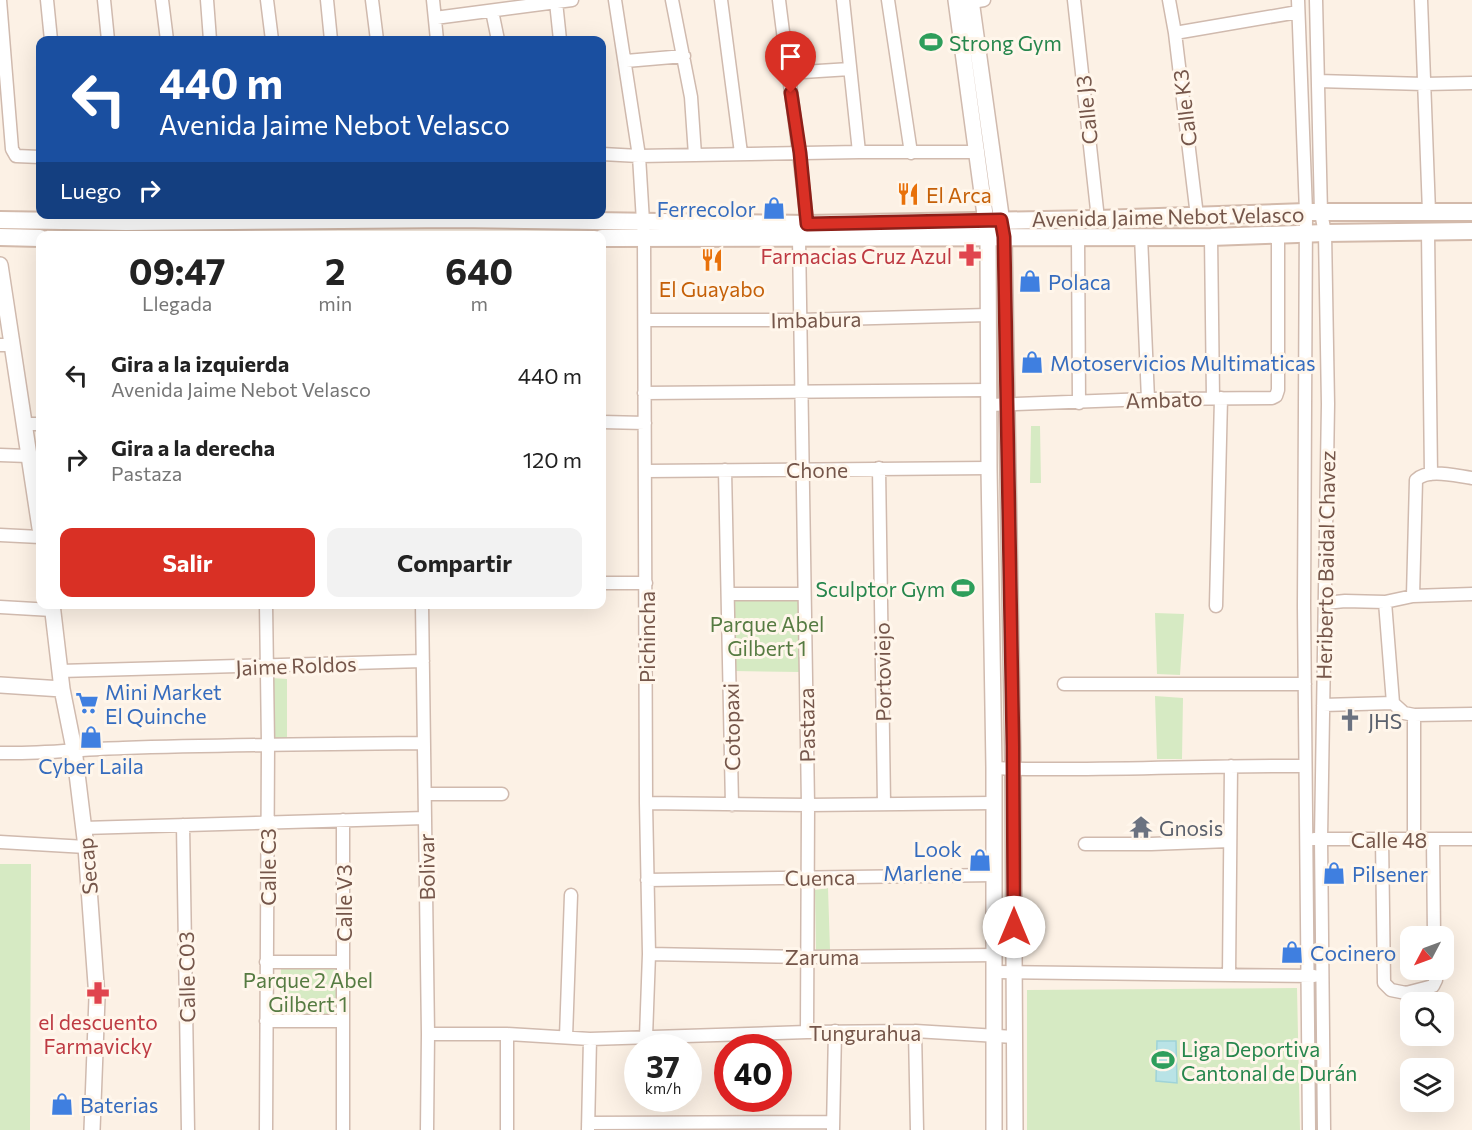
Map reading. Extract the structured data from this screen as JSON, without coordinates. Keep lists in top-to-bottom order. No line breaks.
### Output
{"streets":{"main road":["Avenida Jaime Nebot Velasco"],"street":["Calle K3","Calle J3","Imbabura","Ambato","Chone","Heriberto Baidal Chavez","Pichincha","Jaime Roldos","Portoviejo","Pastaza","Cotopaxi","Calle 48","Secap","Calle C3","Bolivar","Cuenca","Calle V3","Zaruma","Calle C03","Tungurahua"]},"crossings":[["Calle K3","Avenida Jaime Nebot Velasco"],["Calle J3","Avenida Jaime Nebot Velasco"],["Avenida Jaime Nebot Velasco","Ambato"],["Avenida Jaime Nebot Velasco","Heriberto Baidal Chavez"],["Avenida Jaime Nebot Velasco","Pichincha"],["Avenida Jaime Nebot Velasco","Pastaza"],["Imbabura","Pichincha"],["Imbabura","Pastaza"],["Ambato","Pichincha"],["Ambato","Pastaza"],["Chone","Pichincha"],["Chone","Portoviejo"],["Chone","Pastaza"],["Chone","Cotopaxi"],["Heriberto Baidal Chavez","Calle 48"],["Pichincha","Cuenca"],["Pichincha","Zaruma"],["Jaime Roldos","Secap"],["Jaime Roldos","Calle C3"],["Jaime Roldos","Bolivar"],["Pastaza","Cuenca"],["Pastaza","Zaruma"],["Pastaza","Tungurahua"],["Bolivar","Tungurahua"]],"parks":["Parque Abel Gilbert 1","Parque 2 Abel Gilbert 1"],"places":{"sports":["Strong Gym","Sculptor Gym","Liga Deportiva Cantonal de Durán"],"restaurant":["El Arca","El Guayabo"],"shop":["Ferrecolor","Polaca","Motoservicios Multimaticas","Cyber Laila","Look Marlene","Pilsener","Cocinero","Baterias"],"pharmacy":["Farmacias Cruz Azul","el descuento Farmavicky"],"supermarket":["Mini Market El Quinche"],"church":["JHS"],"temple":["Gnosis"]},"north":"bottom left","page":{"turn":["440 m","Avenida Jaime Nebot Velasco"],"then":"Luego","eta":["09:47","Llegada","2","min","640","m"],"list":[{"name":"Gira a la izquierda","note":"Avenida Jaime Nebot Velasco","value":"440 m"},{"name":"Gira a la derecha","note":"Pastaza","value":"120 m"}],"buttons":["Salir","Compartir"],"speed":"37 km/h","limit":"40"}}
